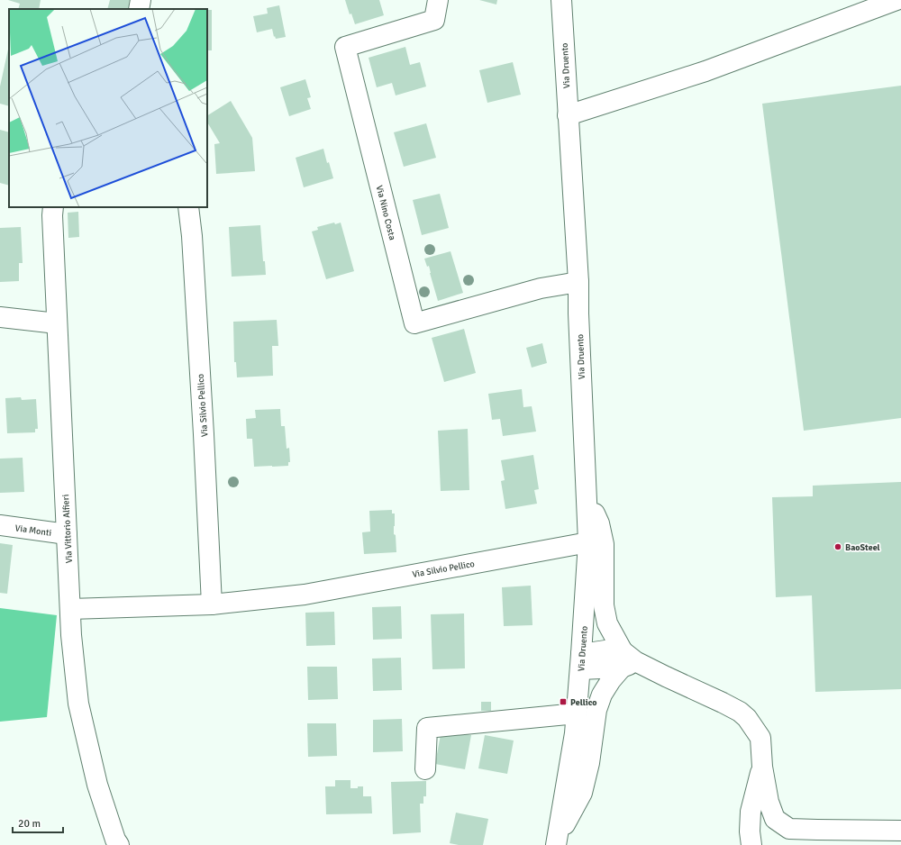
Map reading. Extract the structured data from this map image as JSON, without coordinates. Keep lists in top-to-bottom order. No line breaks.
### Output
{"streets":{"street":["Via Druento","Via Nino Costa","Via Silvio Pellico","Via Vittorio Alfieri","Via Monti"]},"crossings":[["Via Druento","Via Nino Costa"],["Via Druento","Via Silvio Pellico"],["Via Silvio Pellico","Via Vittorio Alfieri"],["Via Vittorio Alfieri","Via Monti"]],"places":{"other":["BaoSteel"],"transit":["Pellico"]},"scale_bar":"20 m"}
